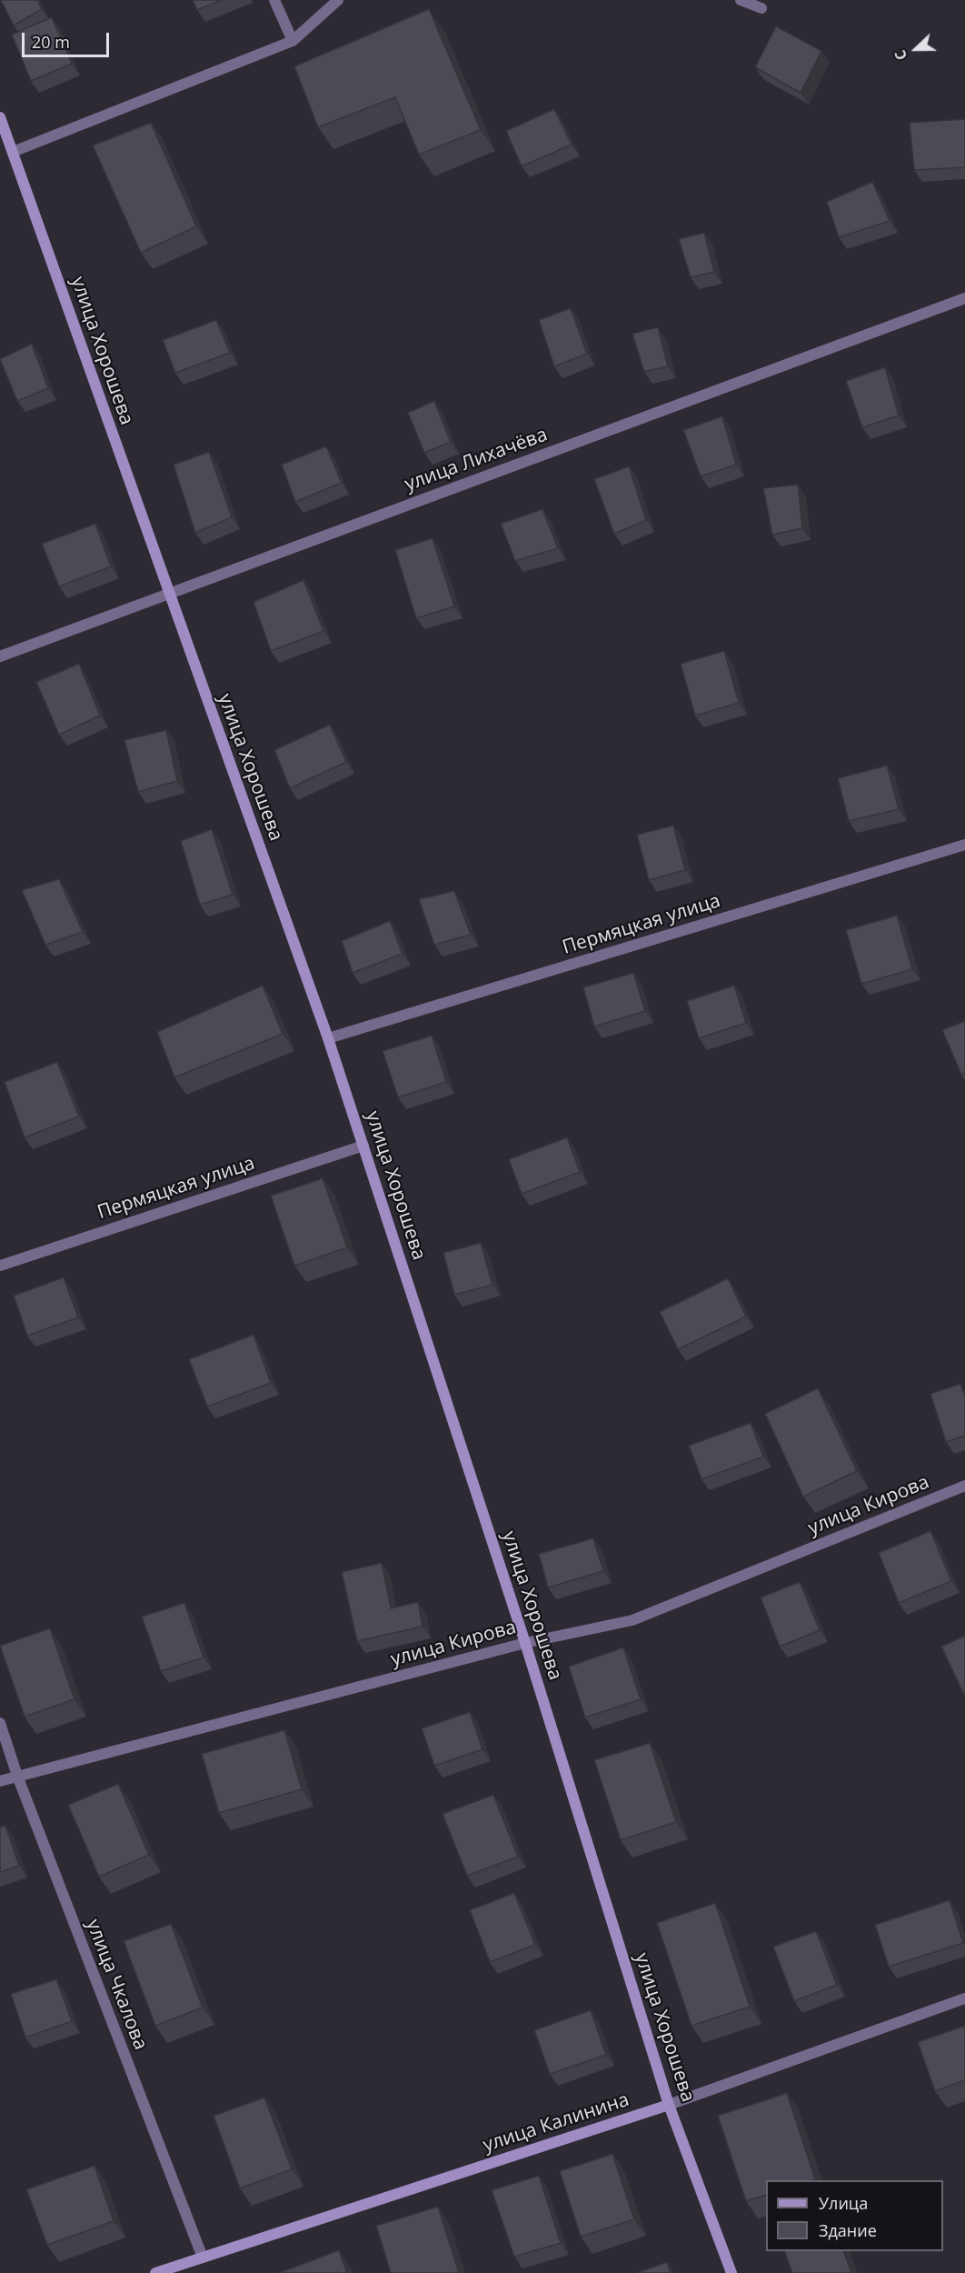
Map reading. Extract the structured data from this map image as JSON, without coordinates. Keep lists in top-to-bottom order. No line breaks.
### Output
{"streets":{"street":["улица Хорошева","улица Лихачёва","Пермяцкая улица","улица Кирова","улица Чкалова","улица Калинина"]},"crossings":[["улица Хорошева","улица Лихачёва"],["улица Хорошева","Пермяцкая улица"],["улица Хорошева","улица Кирова"],["улица Хорошева","улица Калинина"],["улица Кирова","улица Чкалова"],["улица Чкалова","улица Калинина"]],"legend":["Улица","Здание"],"scale_bar":"20 m","north":"left"}
